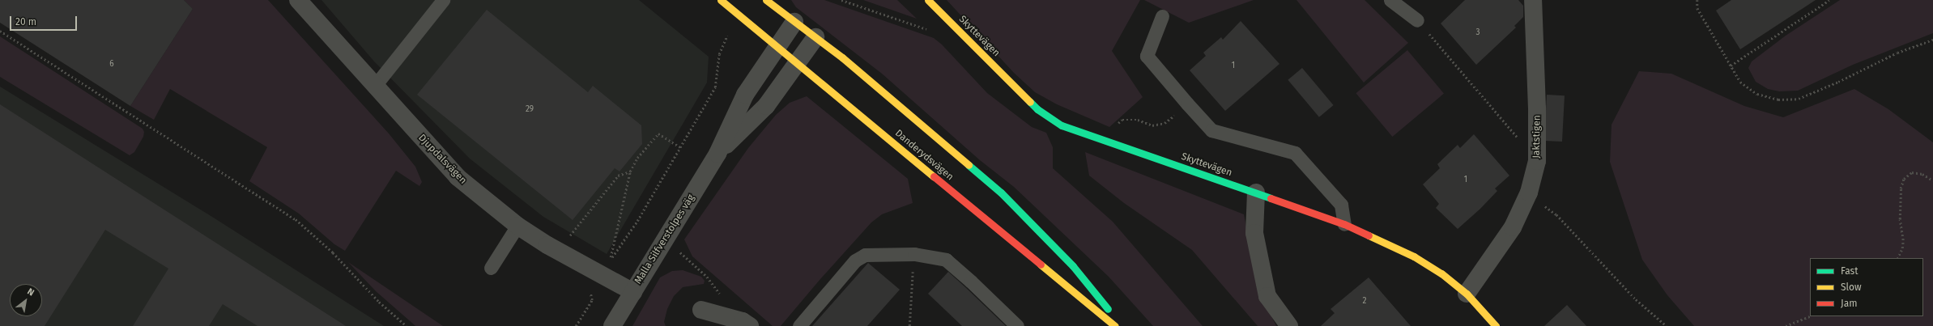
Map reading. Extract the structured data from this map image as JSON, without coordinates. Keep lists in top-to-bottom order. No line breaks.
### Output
{"streets":{"main road":["Skyttevägen","Danderydsvägen"],"street":["Jaktstigen","Djupdalsvägen","Malla Silfverstolpes väg"]},"crossings":[["Skyttevägen","Jaktstigen"],["Danderydsvägen","Malla Silfverstolpes väg"],["Djupdalsvägen","Malla Silfverstolpes väg"]],"house_numbers":["3","6","1","29","1","2"],"legend":["Fast","Slow","Jam"],"scale_bar":"20 m","north":"top right"}
